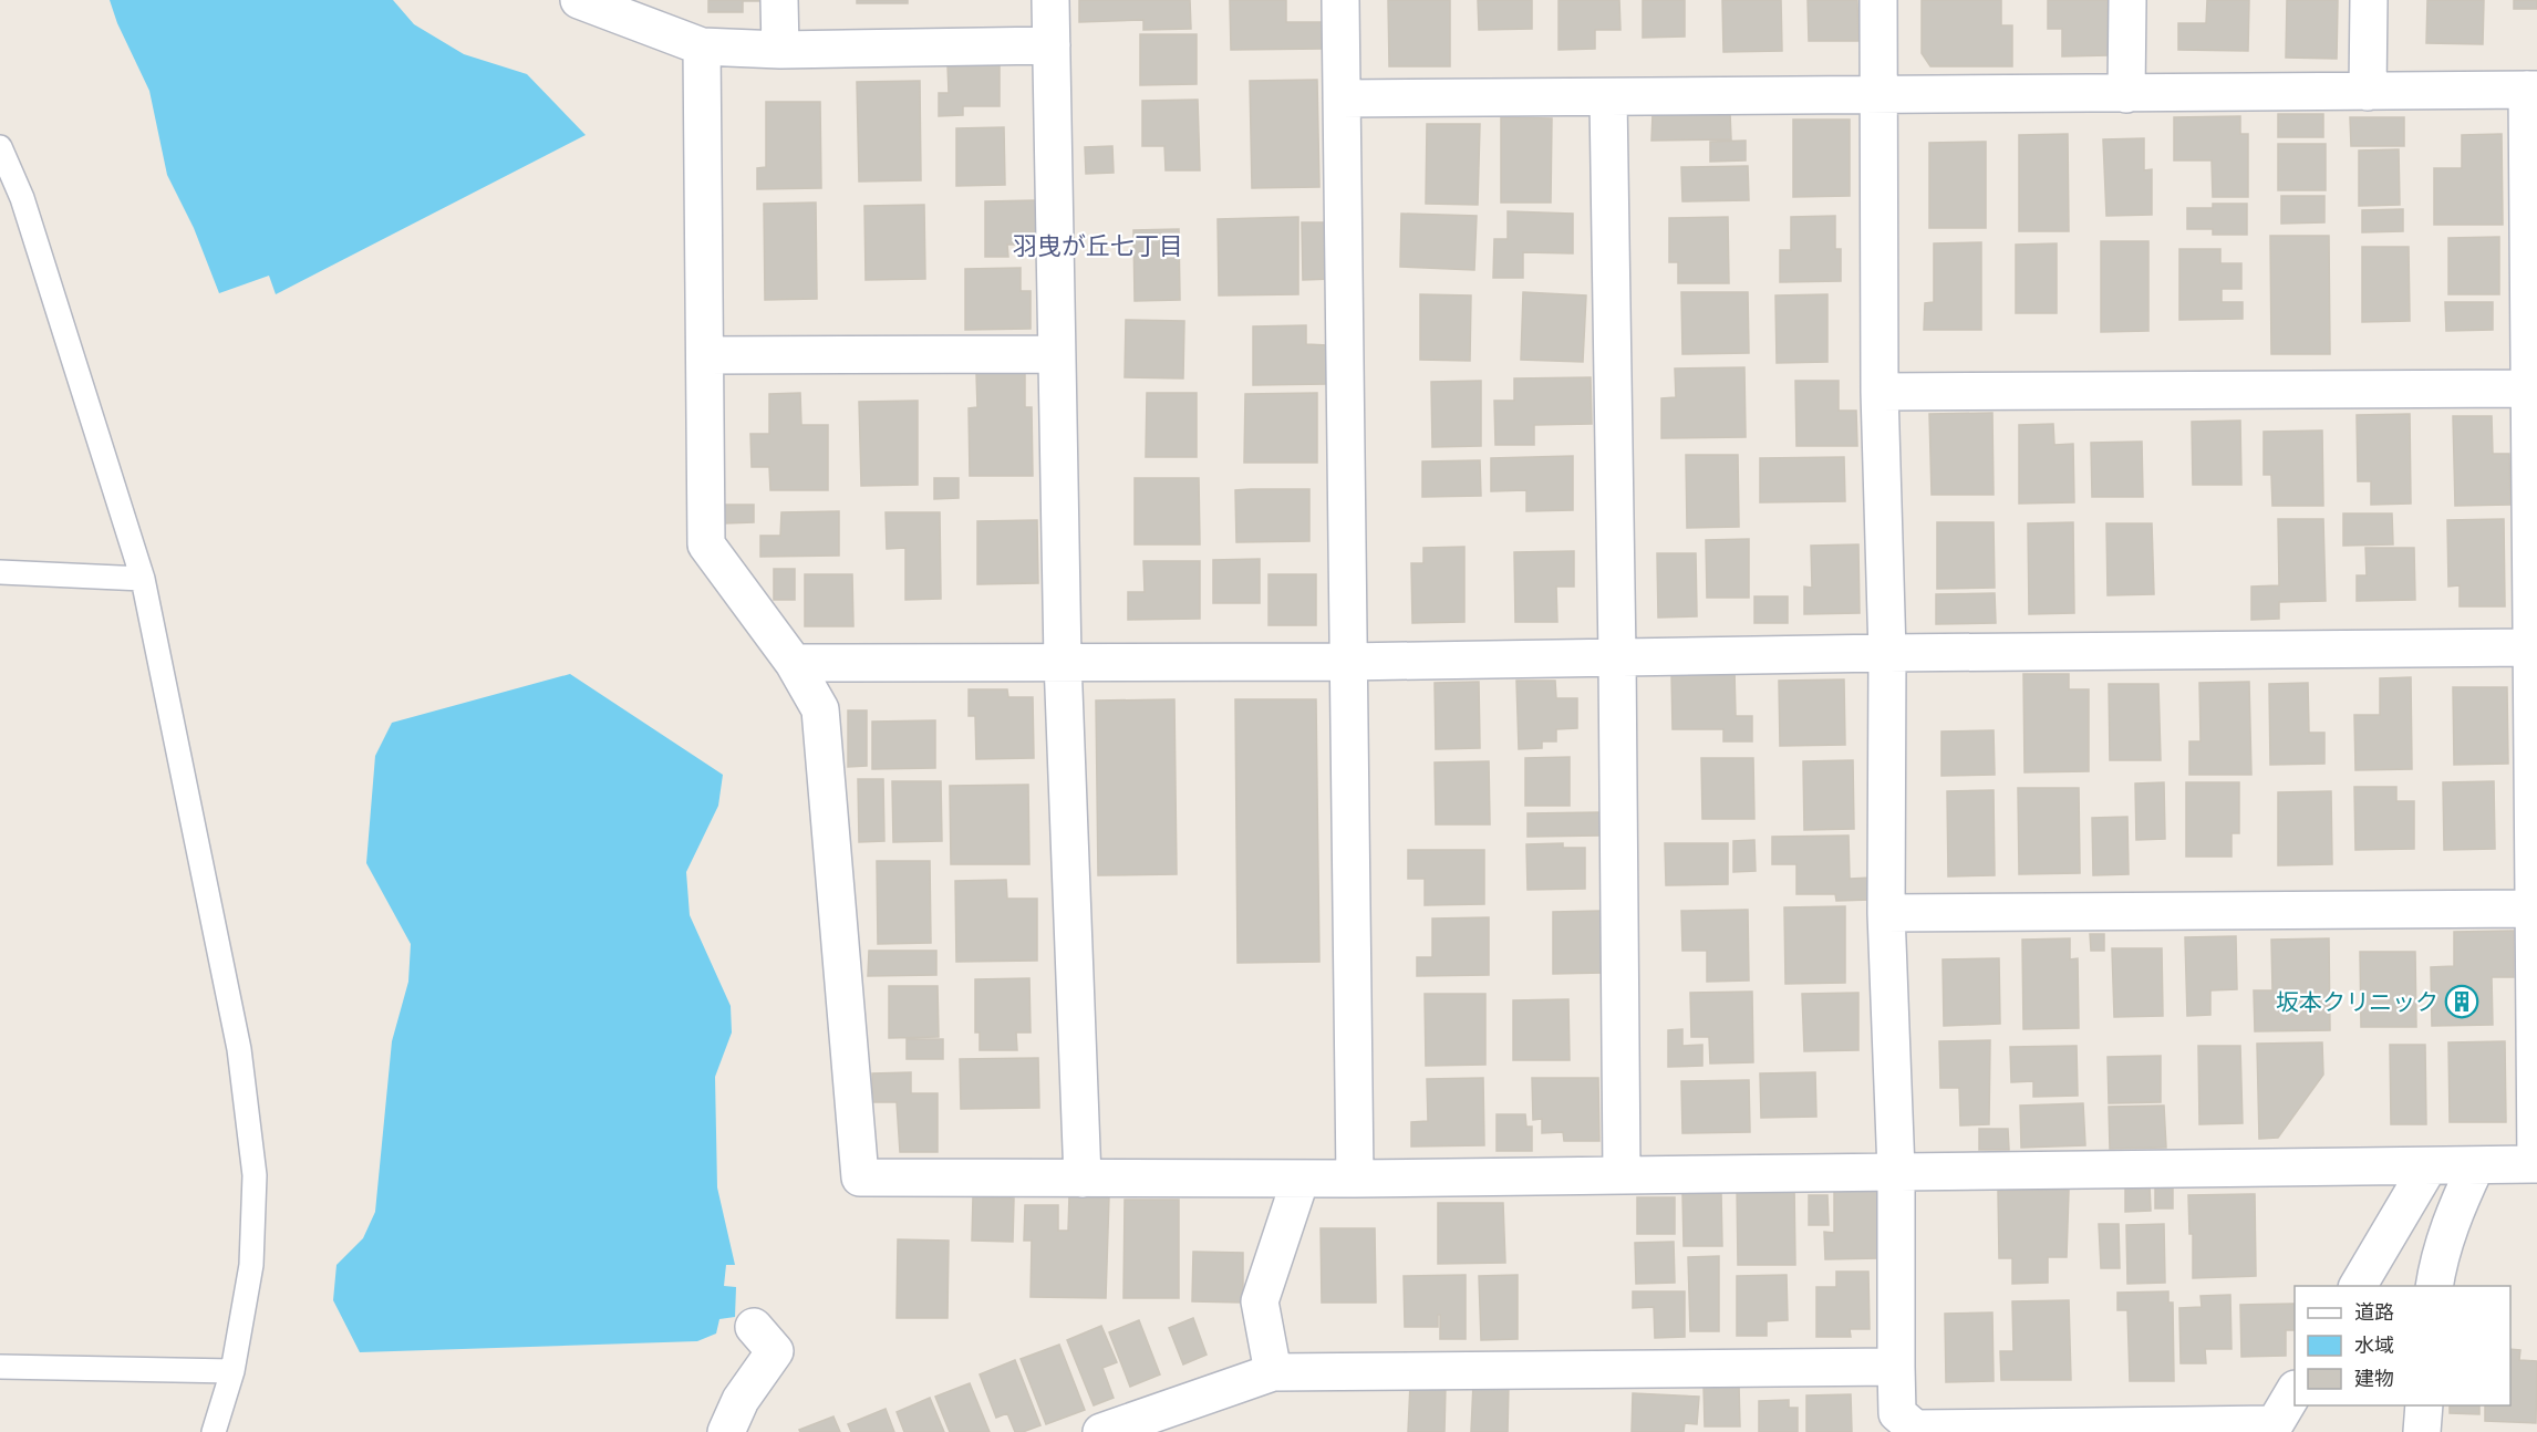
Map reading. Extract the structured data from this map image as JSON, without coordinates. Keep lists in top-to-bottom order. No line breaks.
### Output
{"districts":["羽曳が丘七丁目"],"places":{"building":["坂本クリニック"]},"legend":["道路","水域","建物"]}
